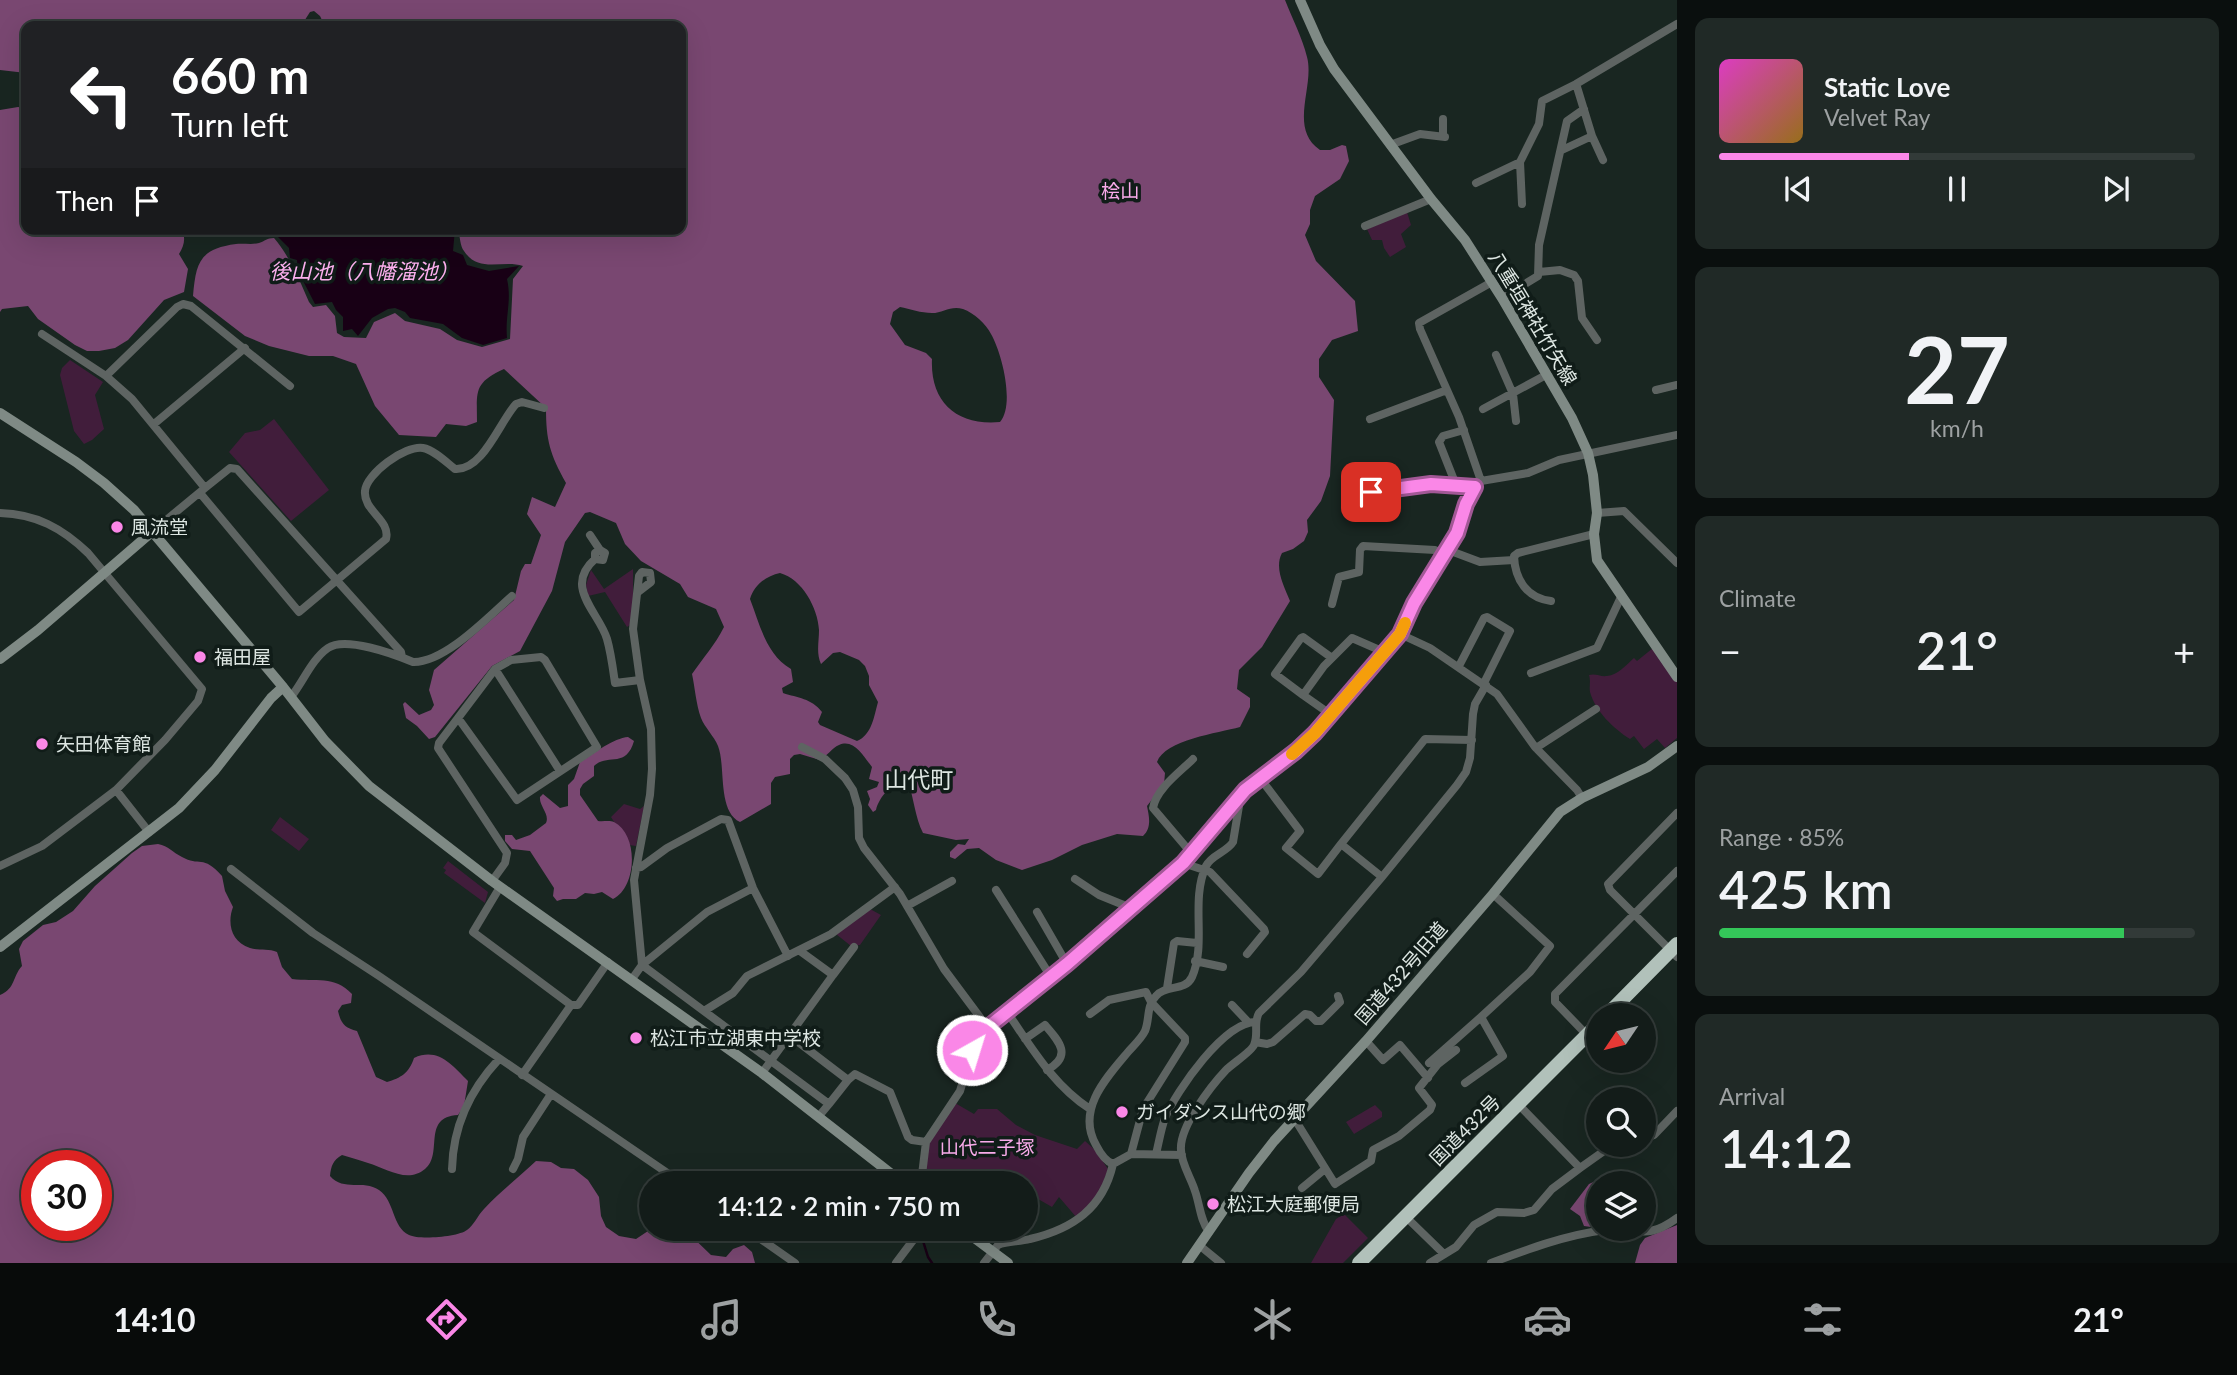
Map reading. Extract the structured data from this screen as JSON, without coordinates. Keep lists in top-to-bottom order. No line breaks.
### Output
{"streets":{"highway":["国道432号"],"street":["八重垣神社竹矢線","国道432号旧道"]},"districts":["山代町"],"water":["後山池（八幡溜池）"],"parks":["桧山","山代二子塚"],"places":["風流堂","福田屋","矢田体育館","松江市立湖東中学校","ガイダンス山代の郷","松江大庭郵便局"],"north":"bottom left","page":{"turn":["660 m","Turn left"],"song":["Static Love","Velvet Ray"],"then":"Then","tile":[["27","km/h"],"Climate",["Range · 85%","425 km"],["Arrival","14:12"]],"heat":["−","21°","+"],"limit":"30","trip":"14:12 · 2 min · 750 m","tabs":["14:10","21°"]}}
